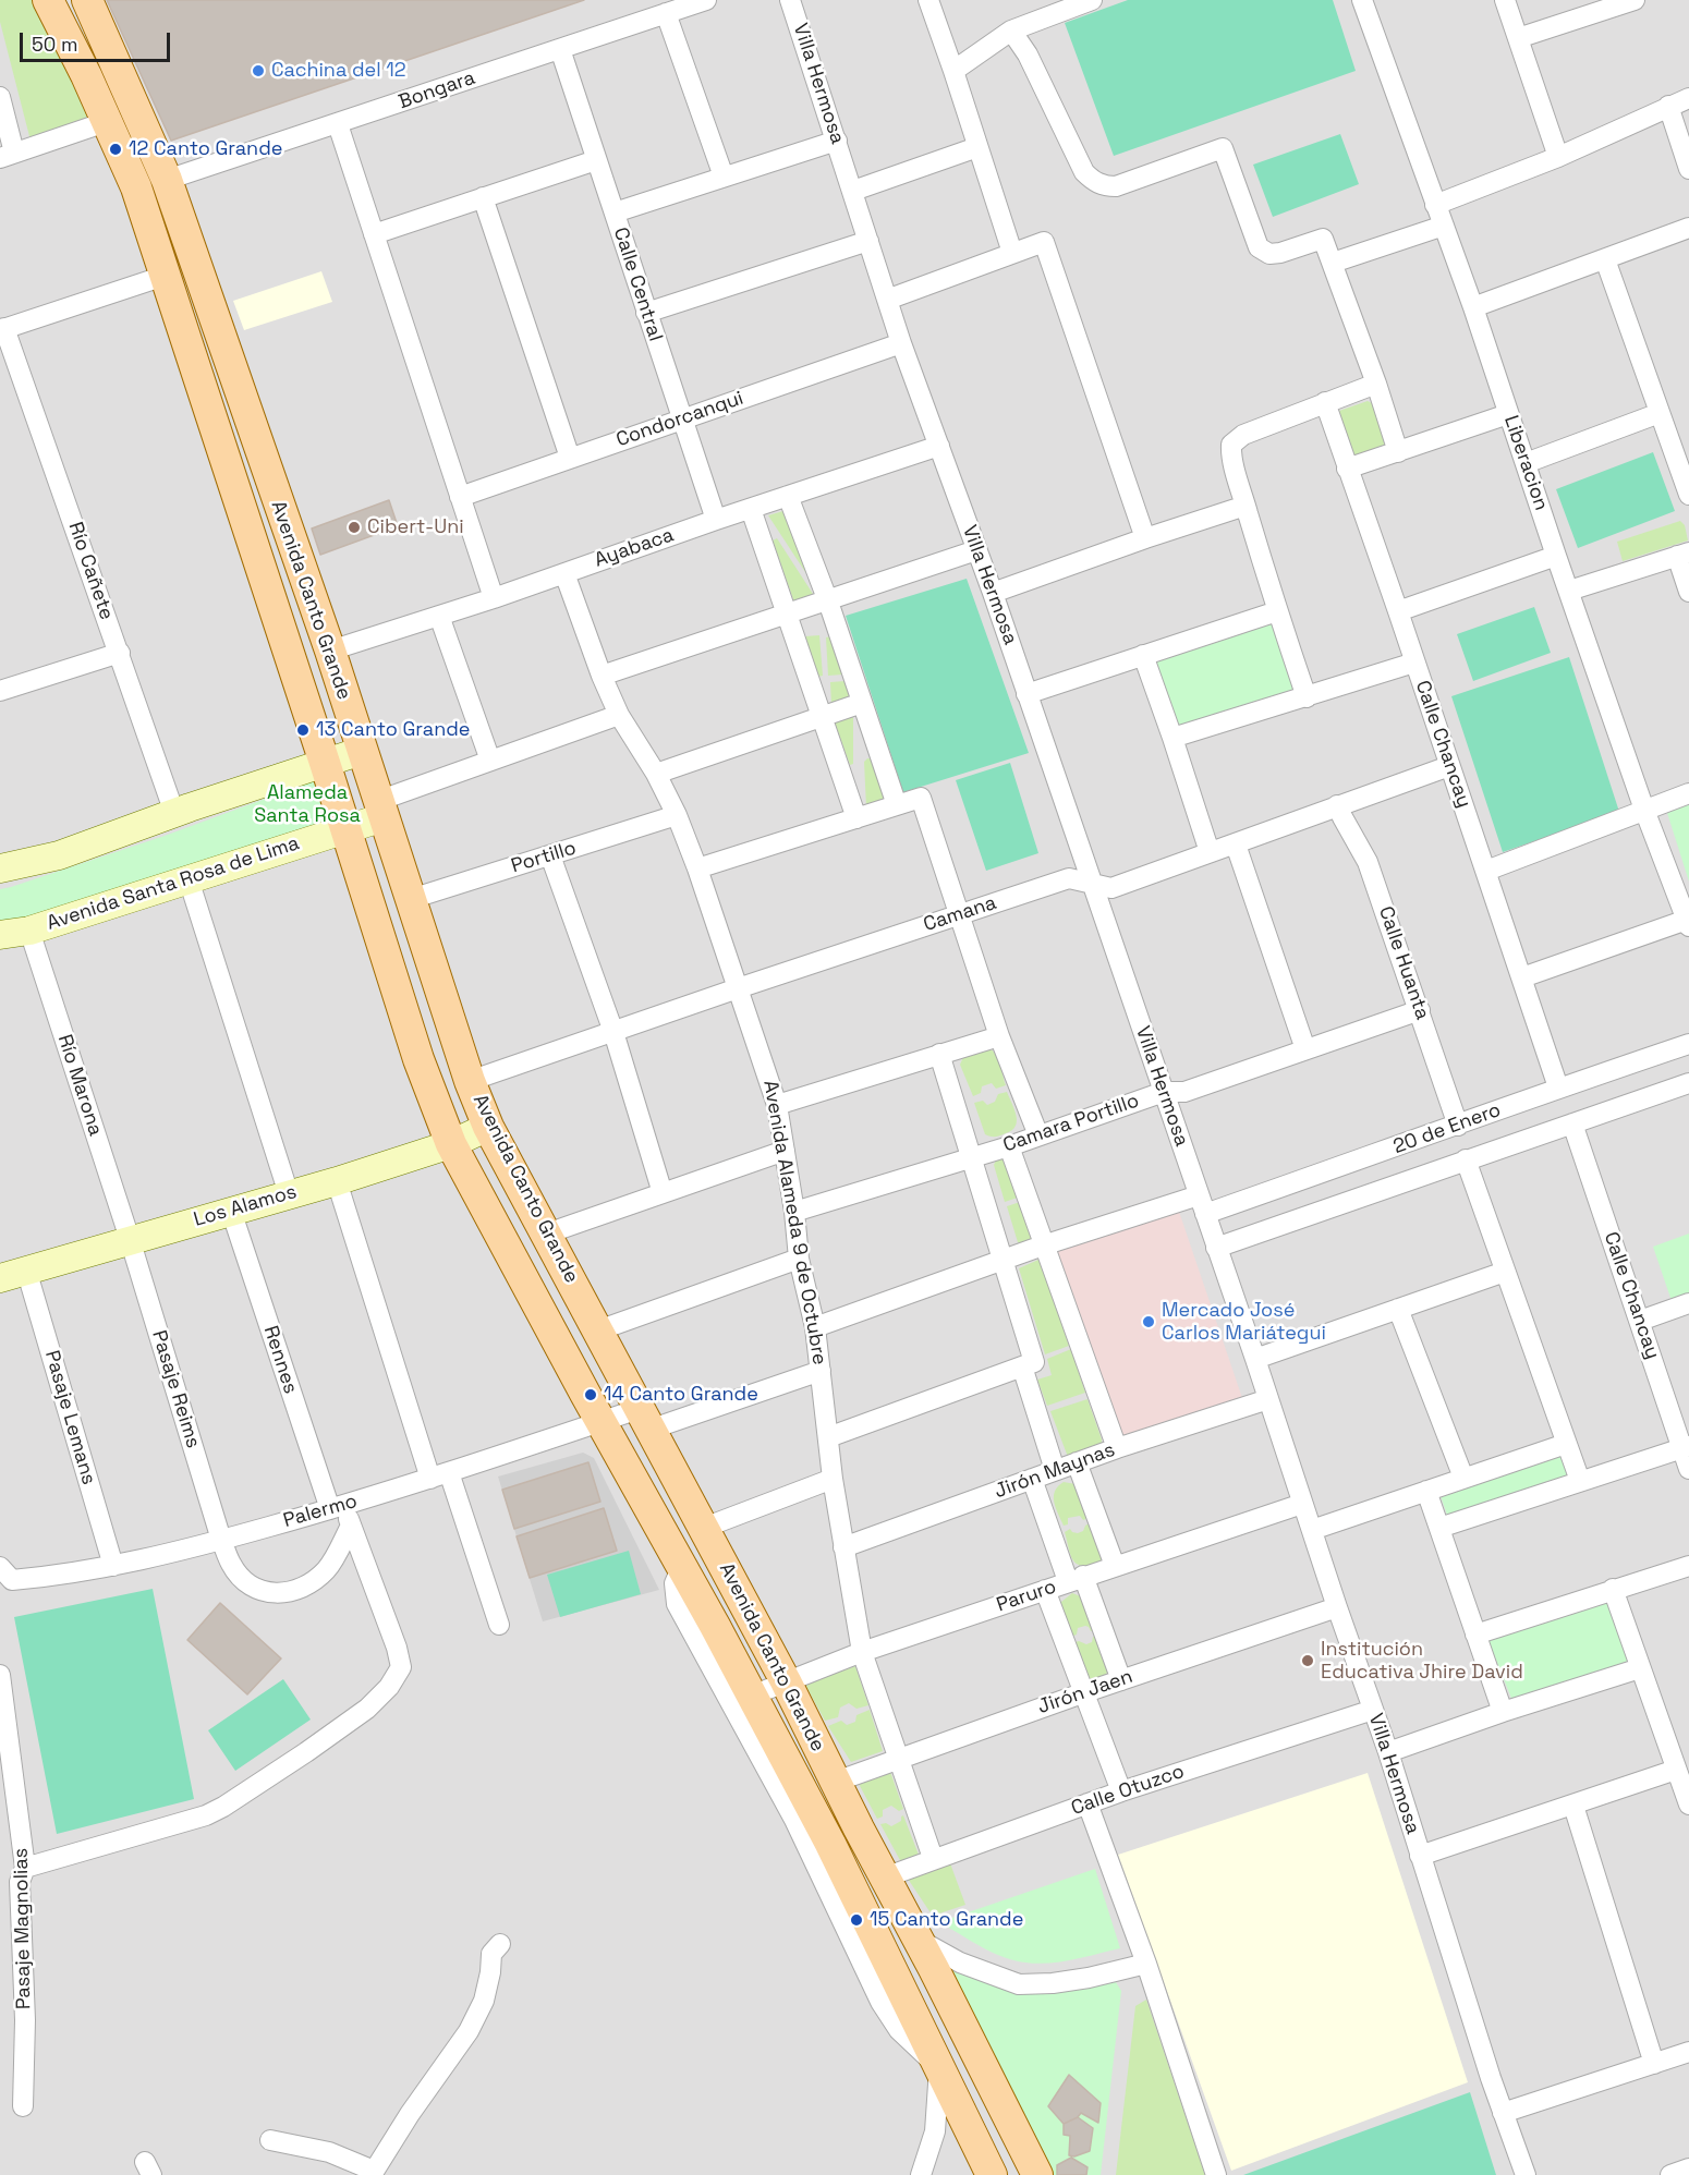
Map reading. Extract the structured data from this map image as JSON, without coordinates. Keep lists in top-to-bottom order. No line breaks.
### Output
{"streets":{"main road":["Avenida Canto Grande","Avenida Santa Rosa de Lima","Los Alamos"],"street":["Villa Hermosa","Bongara","Calle Central","Condorcanqui","Liberacion","Ayabaca","Río Cañete","Calle Chancay","Portillo","Camana","Calle Huanta","Río Marona","Camara Portillo","20 de Enero","Avenida Alameda 9 de Octubre","Rennes","Pasaje Reims","Pasaje Lemans","Jirón Maynas","Palermo","Paruro","Jirón Jaen","Calle Otuzco","Pasaje Magnolias"]},"crossings":[["Villa Hermosa","Condorcanqui"],["Villa Hermosa","Ayabaca"],["Villa Hermosa","Camana"],["Villa Hermosa","Camara Portillo"],["Villa Hermosa","20 de Enero"],["Villa Hermosa","Jirón Maynas"],["Villa Hermosa","Paruro"],["Villa Hermosa","Jirón Jaen"],["Villa Hermosa","Calle Otuzco"],["Bongara","Calle Central"],["Bongara","Avenida Canto Grande"],["Calle Central","Condorcanqui"],["Calle Central","Ayabaca"],["Ayabaca","Avenida Canto Grande"],["Ayabaca","Avenida Alameda 9 de Octubre"],["Avenida Canto Grande","Portillo"],["Avenida Canto Grande","Avenida Santa Rosa de Lima"],["Avenida Canto Grande","Camana"],["Avenida Canto Grande","Los Alamos"],["Avenida Canto Grande","Palermo"],["Avenida Canto Grande","Paruro"],["Avenida Canto Grande","Jirón Jaen"],["Avenida Canto Grande","Calle Otuzco"],["Calle Chancay","Camana"],["Calle Chancay","20 de Enero"],["Portillo","Avenida Alameda 9 de Octubre"],["Avenida Santa Rosa de Lima","Río Marona"],["Camana","Calle Huanta"],["Camana","Avenida Alameda 9 de Octubre"],["Calle Huanta","Camara Portillo"],["Calle Huanta","20 de Enero"],["Río Marona","Los Alamos"],["Río Marona","Pasaje Reims"],["Camara Portillo","Avenida Alameda 9 de Octubre"],["20 de Enero","Avenida Alameda 9 de Octubre"],["Los Alamos","Rennes"],["Los Alamos","Pasaje Reims"],["Los Alamos","Pasaje Lemans"],["Avenida Alameda 9 de Octubre","Jirón Maynas"],["Avenida Alameda 9 de Octubre","Palermo"],["Avenida Alameda 9 de Octubre","Paruro"],["Avenida Alameda 9 de Octubre","Jirón Jaen"],["Avenida Alameda 9 de Octubre","Calle Otuzco"],["Rennes","Pasaje Reims"],["Rennes","Palermo"],["Rennes","Pasaje Magnolias"],["Pasaje Reims","Palermo"],["Pasaje Lemans","Palermo"]],"parks":["Alameda Santa Rosa"],"places":["Cachina del 12","12 Canto Grande","Cibert-Uni","13 Canto Grande","Mercado José Carlos Mariátegui","14 Canto Grande","Institución Educativa Jhire David","15 Canto Grande"],"scale_bar":"50 m"}
